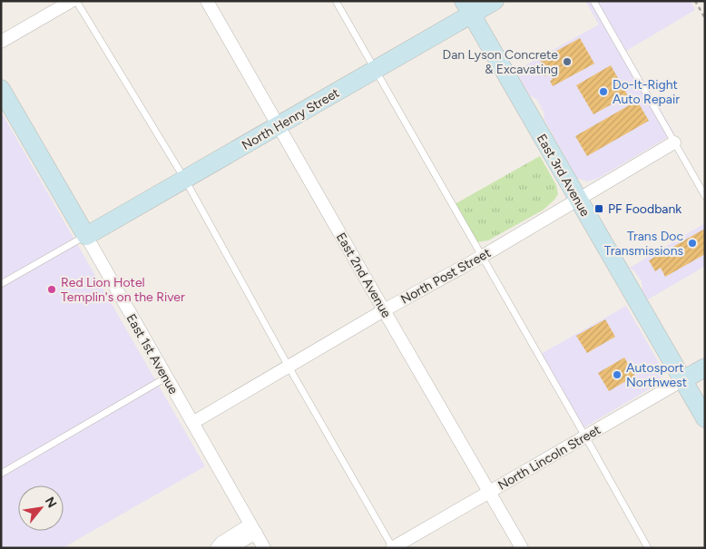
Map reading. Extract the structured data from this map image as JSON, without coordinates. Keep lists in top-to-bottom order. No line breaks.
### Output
{"streets":{"street":["North Henry Street","East 3rd Avenue","East 2nd Avenue","North Post Street","East 1st Avenue","North Lincoln Street"]},"crossings":[["North Henry Street","East 3rd Avenue"],["North Henry Street","East 2nd Avenue"],["North Henry Street","East 1st Avenue"],["East 3rd Avenue","North Post Street"],["East 3rd Avenue","North Lincoln Street"],["East 2nd Avenue","North Post Street"],["East 2nd Avenue","North Lincoln Street"],["North Post Street","East 1st Avenue"]],"places":{"other":["Dan Lyson Concrete & Excavating","Do-It-Right Auto Repair","Trans Doc Transmissions","Red Lion Hotel Templin's on the River","Autosport Northwest"],"transit":["PF Foodbank"]},"north":"top right"}
